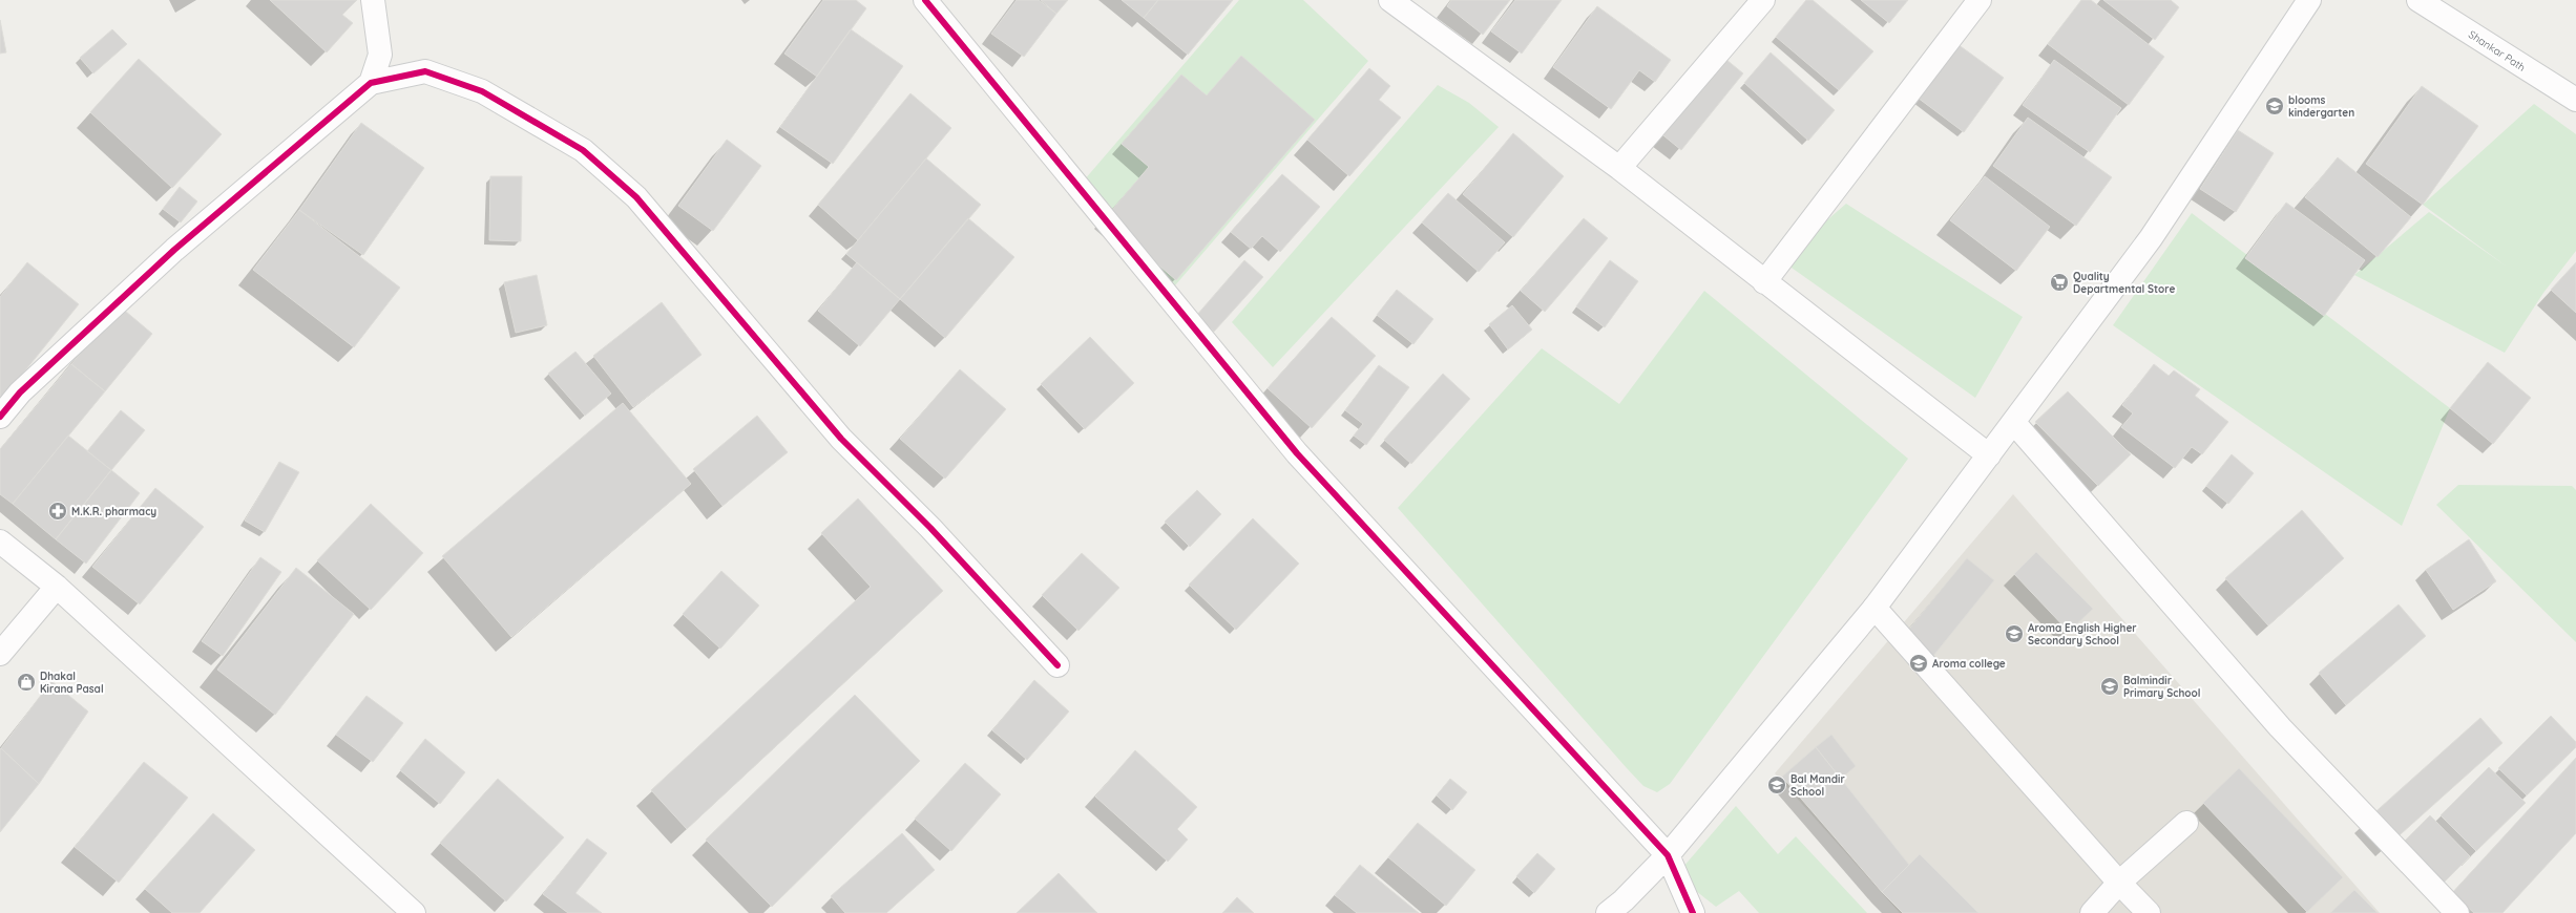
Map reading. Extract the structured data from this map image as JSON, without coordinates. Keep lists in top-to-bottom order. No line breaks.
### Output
{"streets":{"street":["Shankar Path"]},"places":{"school or university":["blooms kindergarten","Aroma English Higher Secondary School","Aroma college","Balmindir Primary School","Bal Mandir School"],"supermarket":["Quality Departmental Store"],"pharmacy":["M.K.R. pharmacy"],"shop":["Dhakal Kirana Pasal"]}}
